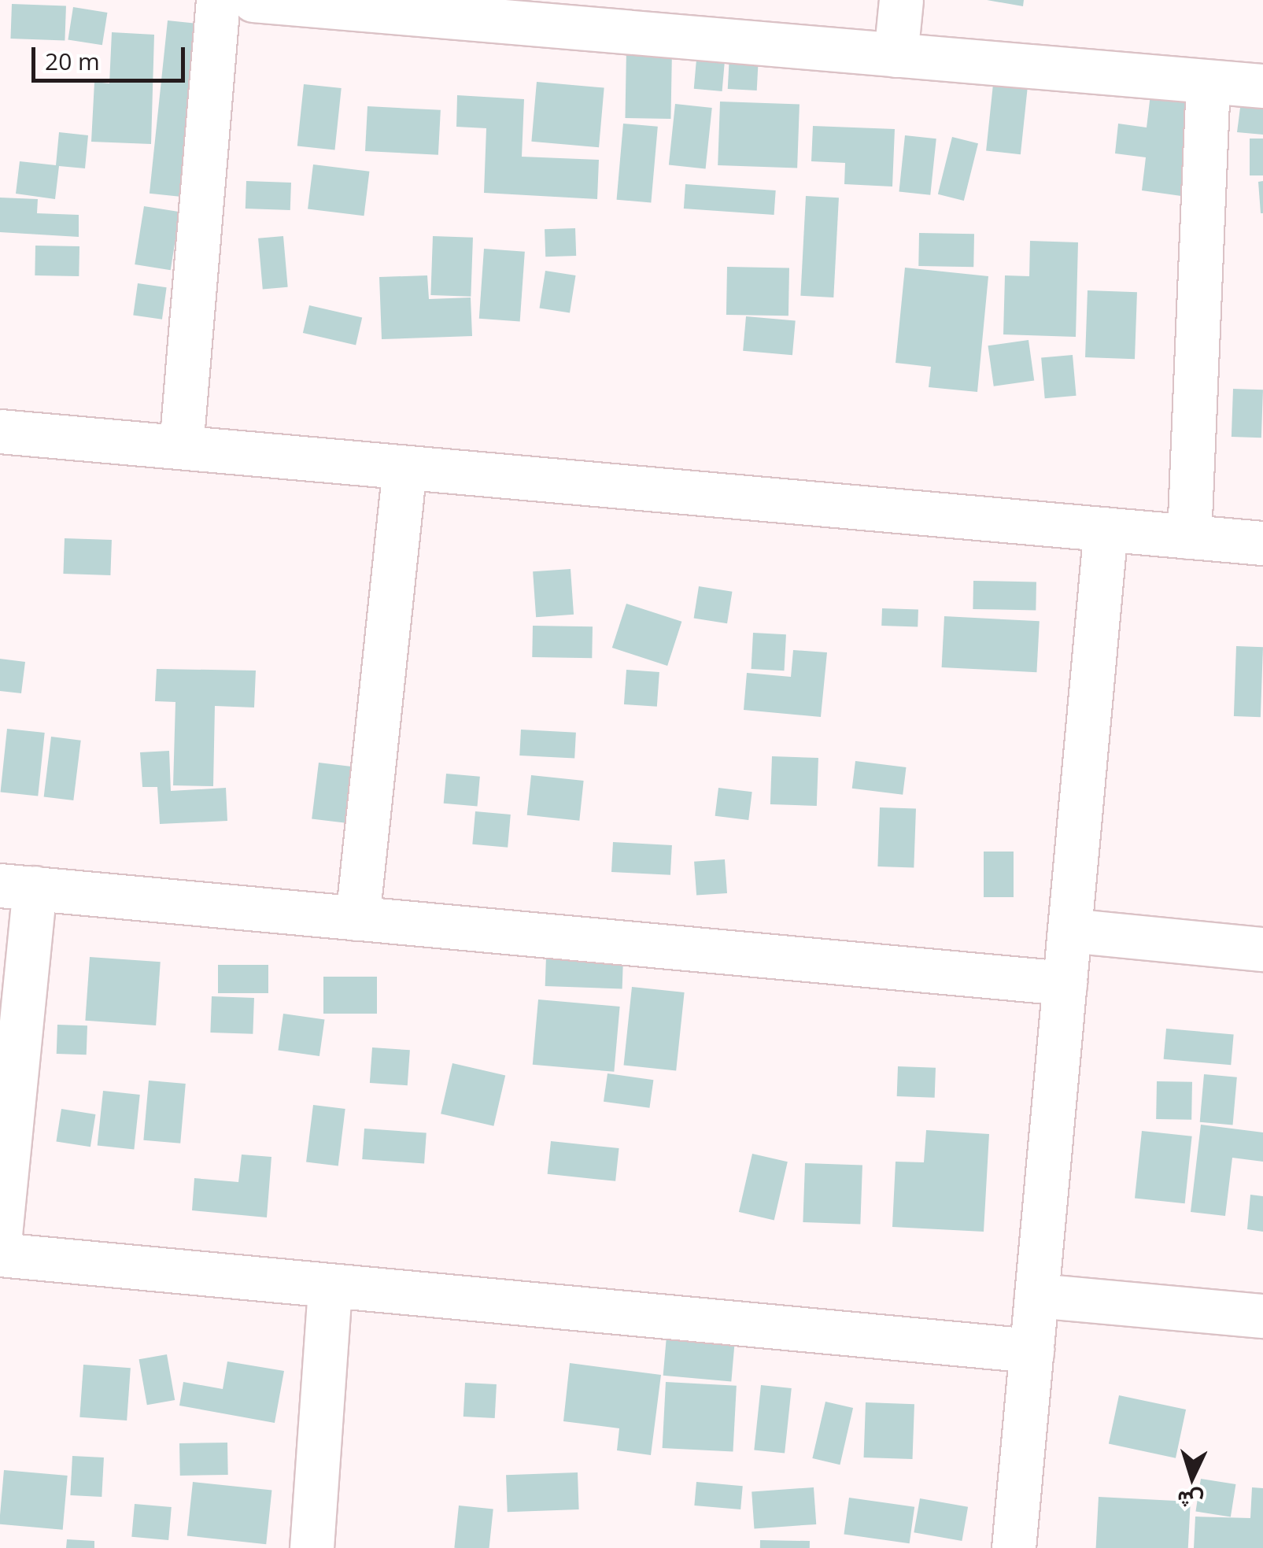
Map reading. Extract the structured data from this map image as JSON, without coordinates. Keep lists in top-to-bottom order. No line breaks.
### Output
{"scale_bar":"20 m","north":"bottom"}
